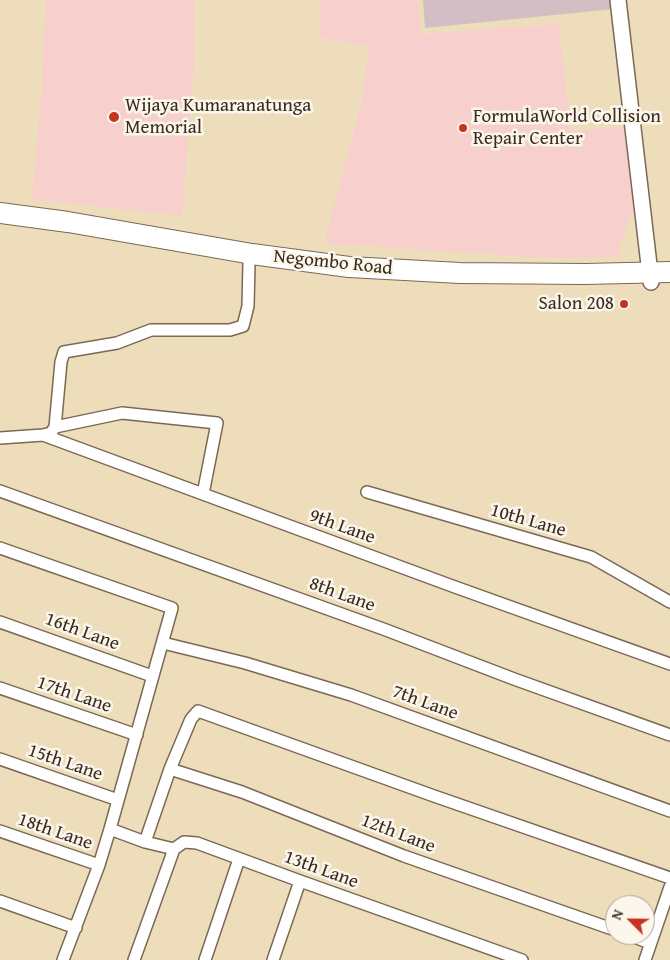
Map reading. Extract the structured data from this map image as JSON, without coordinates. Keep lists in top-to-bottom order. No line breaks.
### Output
{"streets":{"highway":["Negombo Road"],"street":["10th Lane","9th Lane","8th Lane","16th Lane","17th Lane","7th Lane","15th Lane","18th Lane","12th Lane","13th Lane"]},"places":["Wijaya Kumaranatunga Memorial","FormulaWorld Collision Repair Center","Salon 208"],"north":"top left"}
